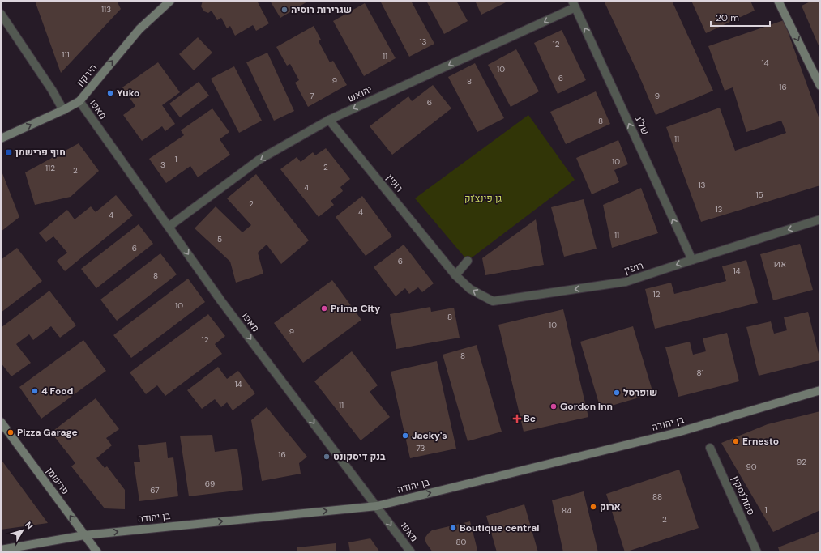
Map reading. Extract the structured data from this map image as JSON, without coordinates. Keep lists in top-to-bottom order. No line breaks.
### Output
{"streets":{"street":["הירקון","יהואש","מאפו","של\"ג","רופין","בן יהודה","פרישמן","סמולנסקין"]},"crossings":[["הירקון","מאפו"],["יהואש","מאפו"],["יהואש","של\"ג"],["יהואש","רופין"],["מאפו","בן יהודה"],["של\"ג","רופין"],["בן יהודה","פרישמן"]],"one_way":["הירקון","יהואש","מאפו","של\"ג","רופין","בן יהודה","פרישמן"],"parks":["גן פינצ'וק"],"places":{"other":["שגרירות רוסיה","Yuko","Prima City","4 Food","שופרסל","Gordon Inn","Pizza Garage","Jacky's","Ernesto","בנק דיסקונט","ארוק","Boutique central"],"transit":["חוף פרישמן"],"health":["Be"]},"house_numbers":["113","13","12","111","11","14","10","6","9","8","16","7","9","6","8","11","1","10","3","2","112","2","13","4","15","2","13","4","4","11","5","6","6","14א","14","8","12","10","8","10","9","12","8","81","14","11","73","16","92","90","69","67","88","1","84","2","80"],"scale_bar":"20 m","north":"top right"}
